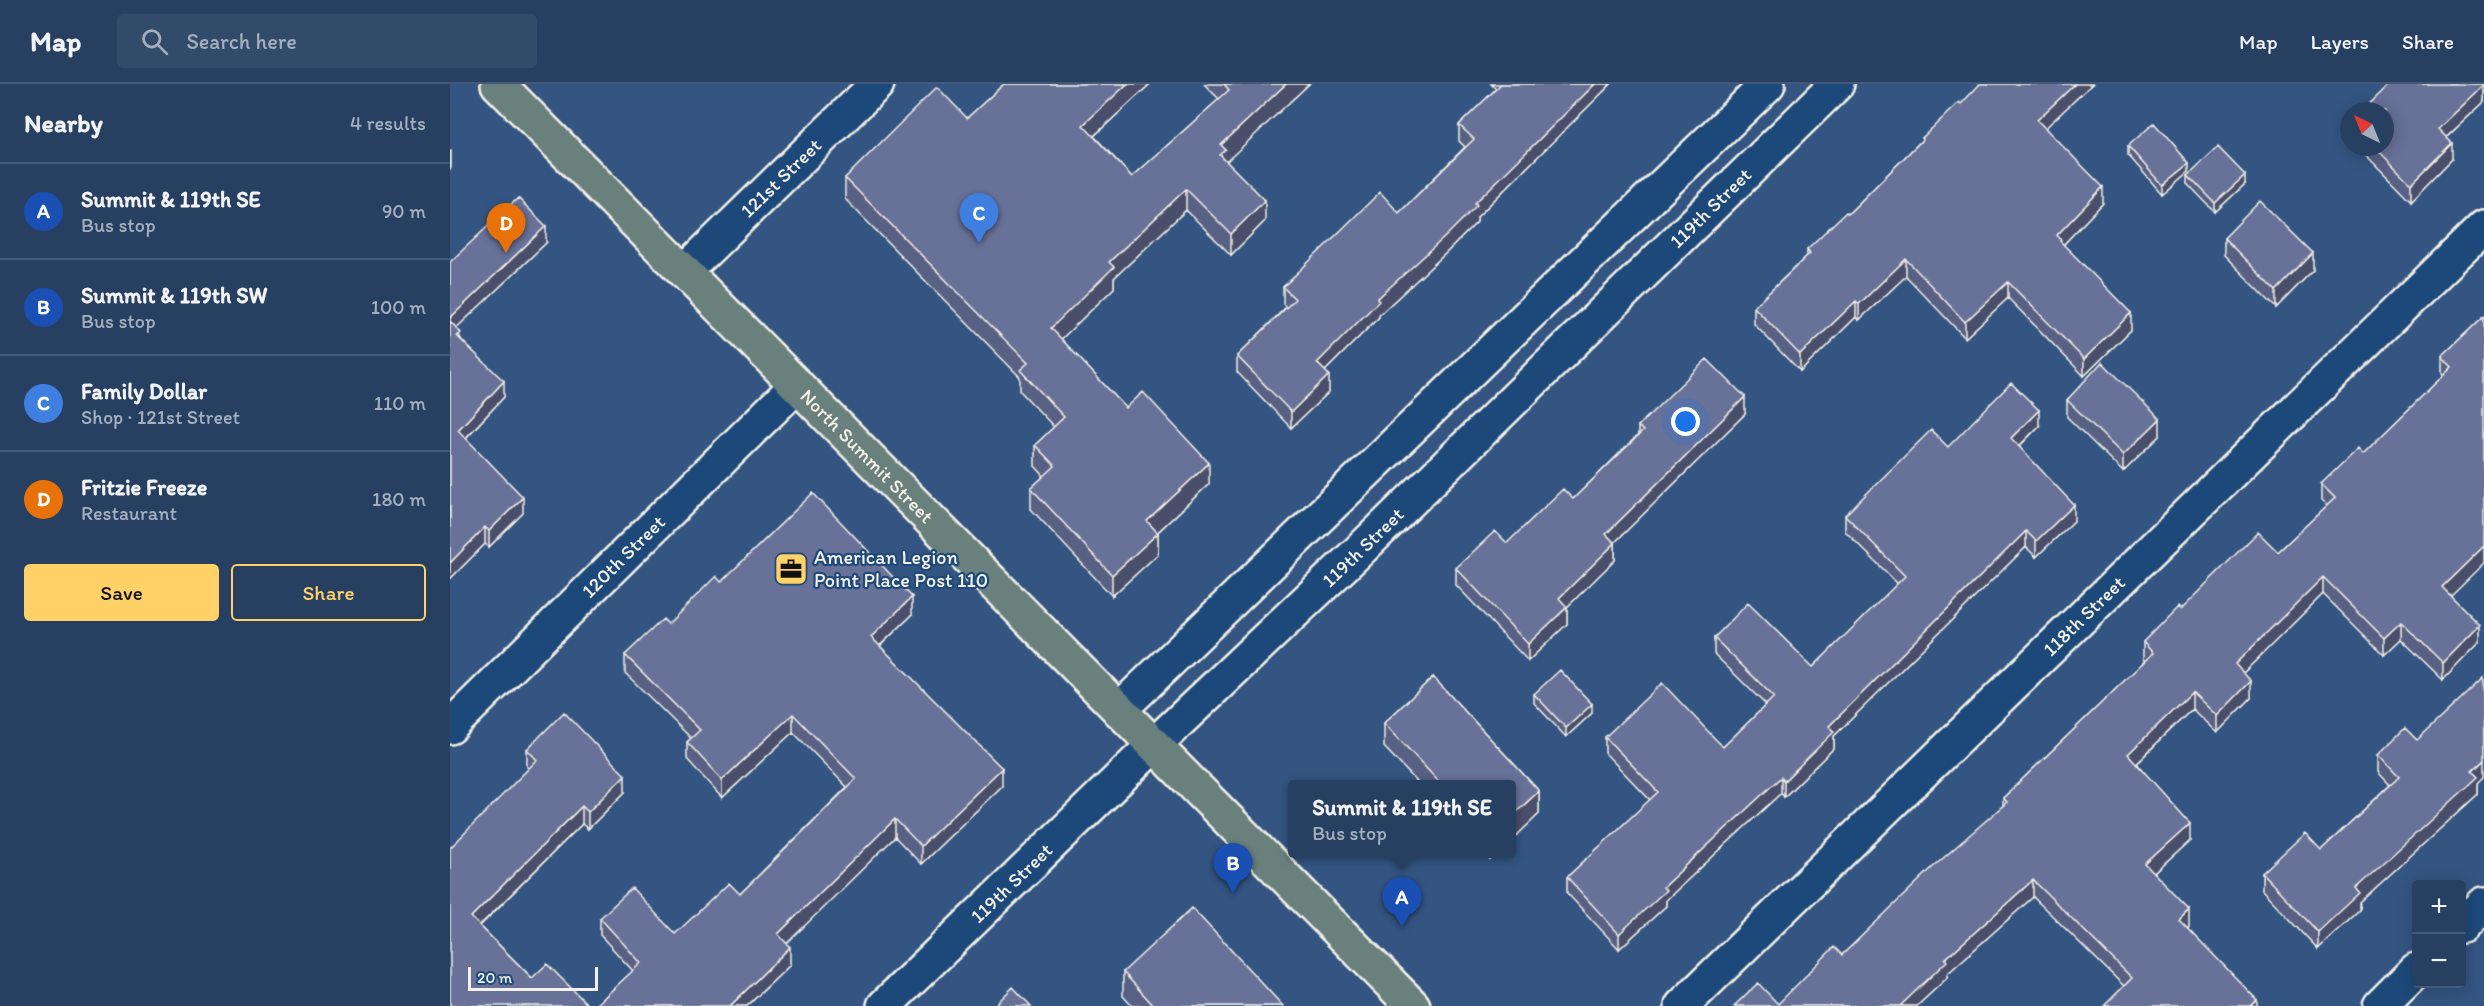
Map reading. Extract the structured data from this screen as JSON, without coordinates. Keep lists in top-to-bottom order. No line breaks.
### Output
{"streets":{"main road":["North Summit Street"],"street":["121st Street","119th Street","120th Street","118th Street"]},"crossings":[["121st Street","North Summit Street"],["119th Street","North Summit Street"],["North Summit Street","120th Street"]],"places":{"office":["American Legion Point Place Post 110"]},"scale_bar":"20 m","north":"top left","page":{"header":"Map","search":"Search here","nav":["Map","Layers","Share"],"heading":["Nearby","4 results"],"list":[{"mark":"A","name":"Summit & 119th SE","note":"Bus stop","value":"90 m"},{"mark":"B","name":"Summit & 119th SW","note":"Bus stop","value":"100 m"},{"mark":"C","name":"Family Dollar","note":"Shop · 121st Street","value":"110 m"},{"mark":"D","name":"Fritzie Freeze","note":"Restaurant","value":"180 m"}],"pins":["C","D","B","A"],"buttons":["Save","Share"],"popup":["Summit & 119th SE","Bus stop"],"map_buttons":["+","−"],"scale":"20 m"}}
